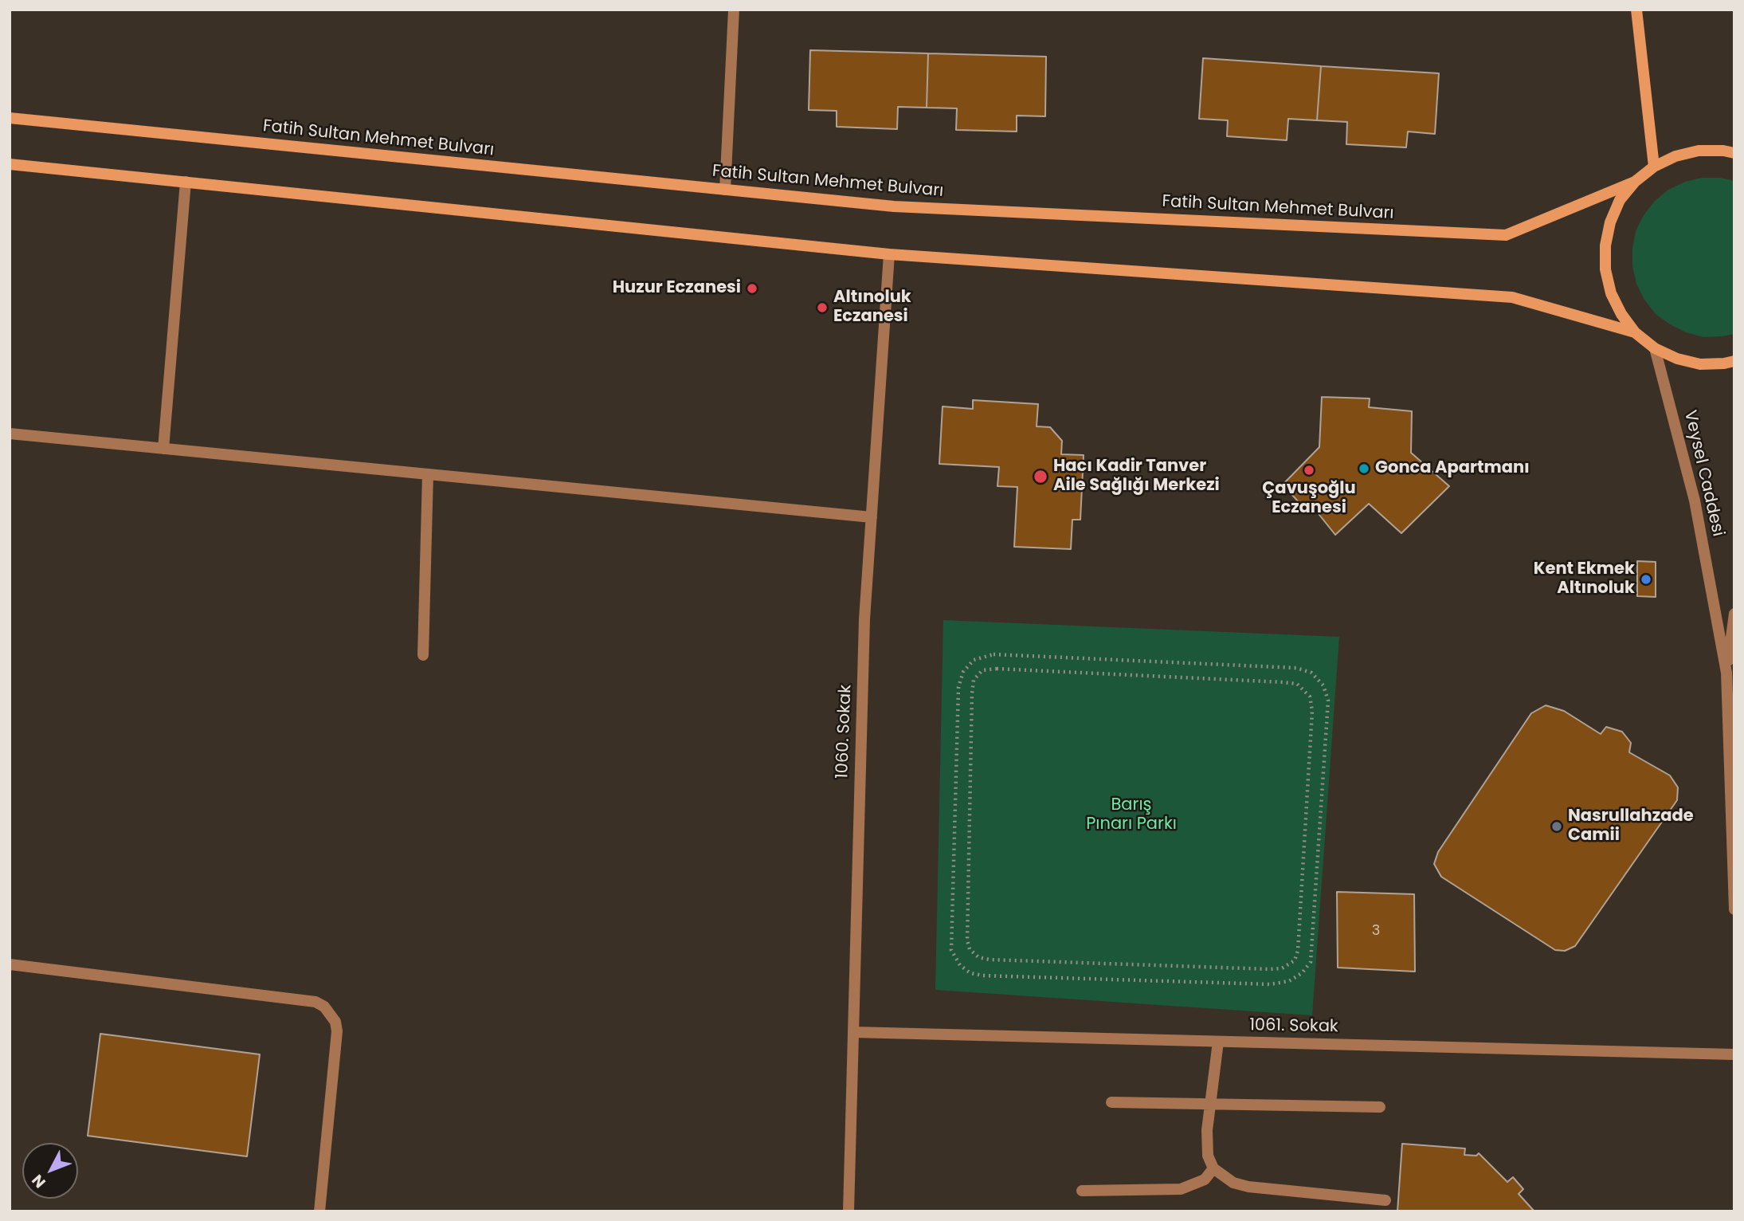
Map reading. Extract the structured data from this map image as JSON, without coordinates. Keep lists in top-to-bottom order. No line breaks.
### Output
{"streets":{"main road":["Fatih Sultan Mehmet Bulvarı"],"street":["Veysel Caddesi","1060. Sokak","1061. Sokak"]},"crossings":[["1060. Sokak","1061. Sokak"]],"parks":["Barış Pınarı Parkı"],"places":["Huzur Eczanesi","Altınoluk Eczanesi","Gonca Apartmanı","Çavuşoğlu Eczanesi","Hacı Kadir Tanver Aile Sağlığı Merkezi","Kent Ekmek Altınoluk","Nasrullahzade Camii"],"house_numbers":["3"],"north":"bottom left"}
